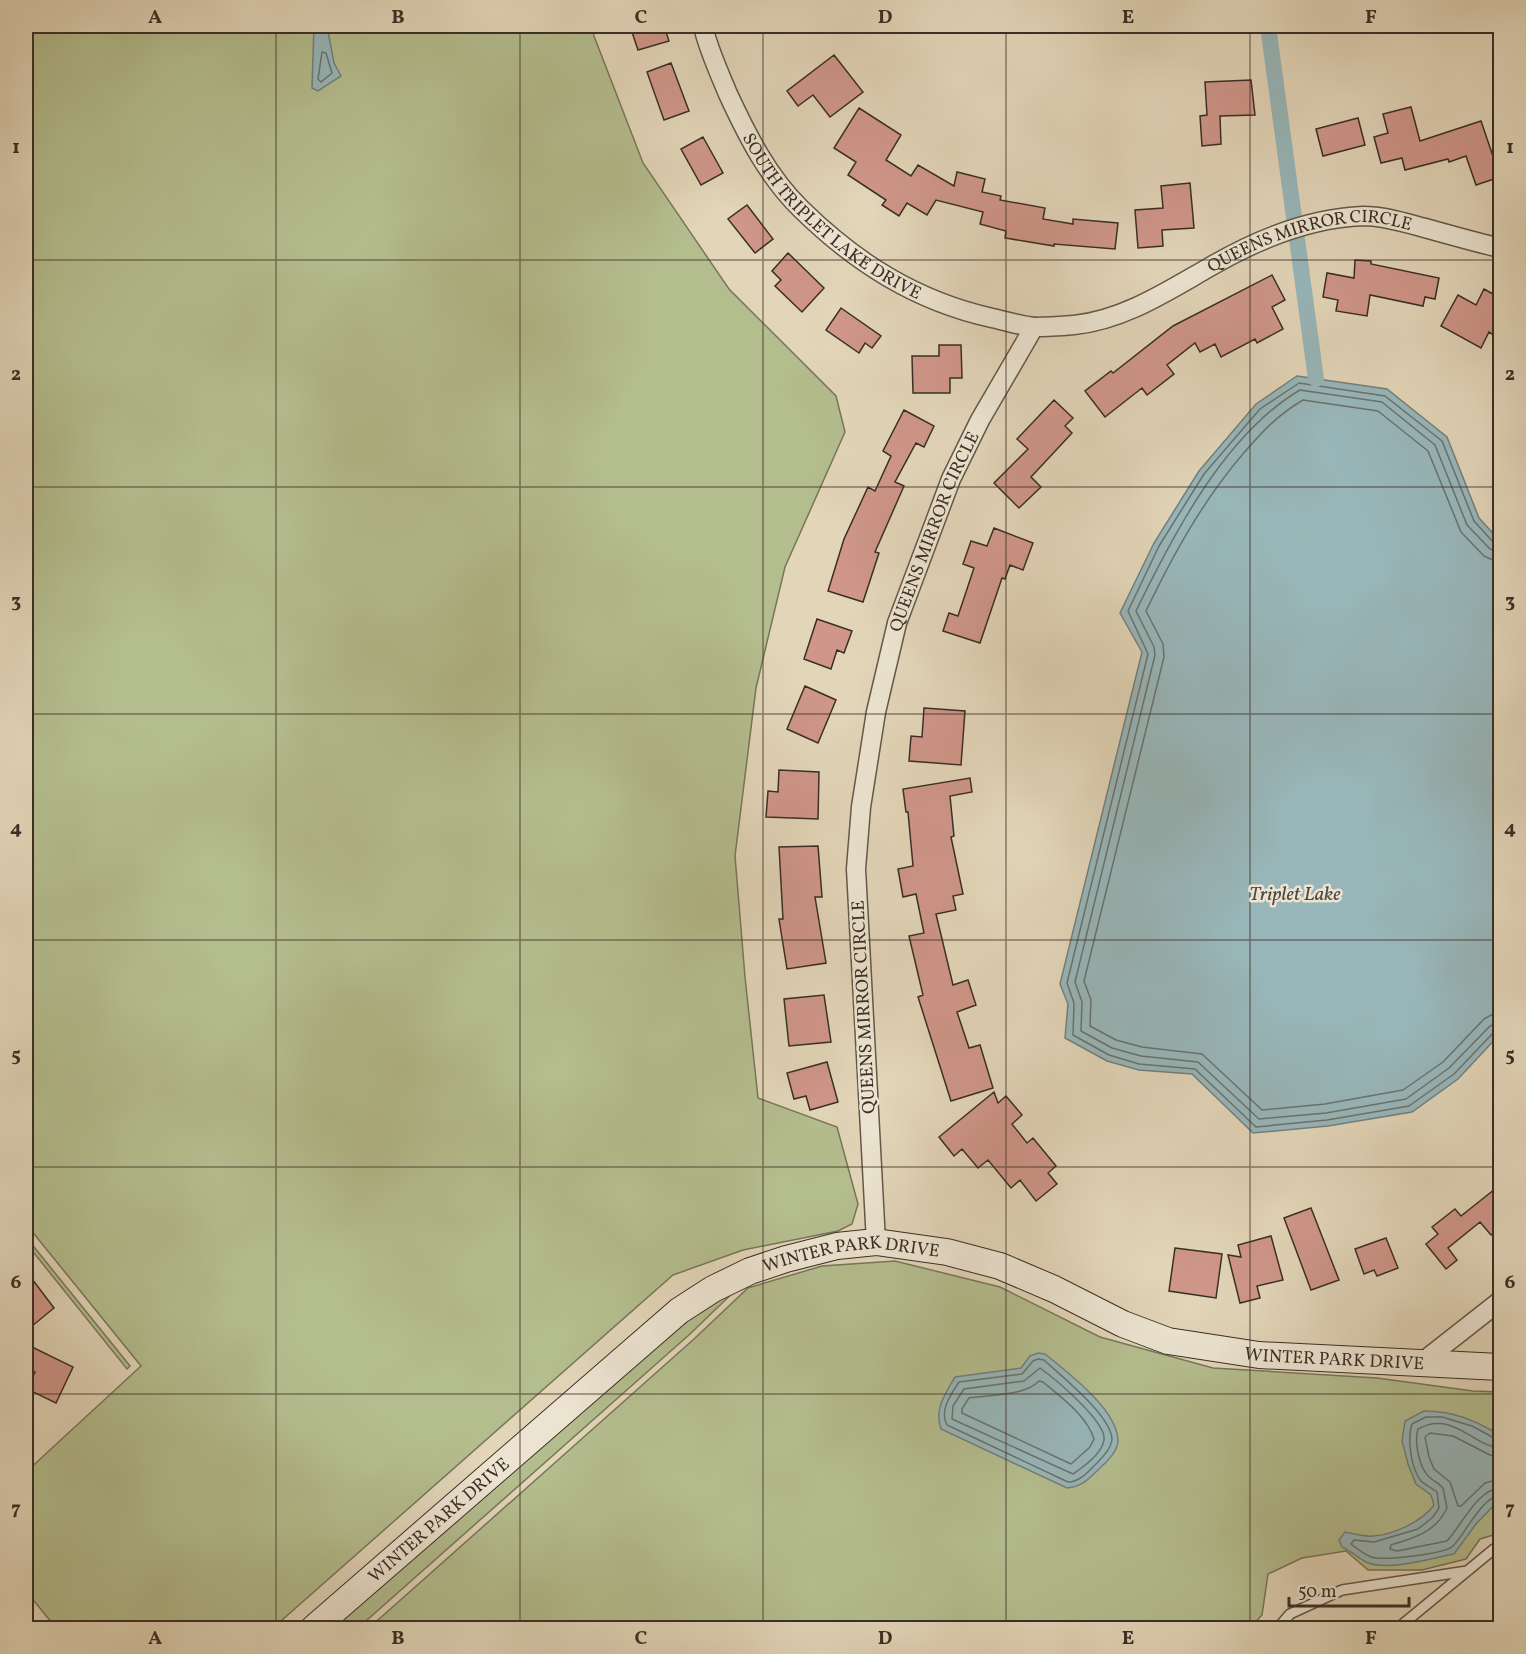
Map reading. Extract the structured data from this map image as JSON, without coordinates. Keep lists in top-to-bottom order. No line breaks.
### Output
{"streets":{"street":["SOUTH TRIPLET LAKE DRIVE","QUEENS MIRROR CIRCLE","WINTER PARK DRIVE"]},"crossings":[["SOUTH TRIPLET LAKE DRIVE","QUEENS MIRROR CIRCLE"],["QUEENS MIRROR CIRCLE","WINTER PARK DRIVE"]],"water":["Triplet Lake"],"scale_bar":"50 m","grid":{"columns":["A","B","C","D","E","F"],"rows":["1","2","3","4","5","6","7"]}}
